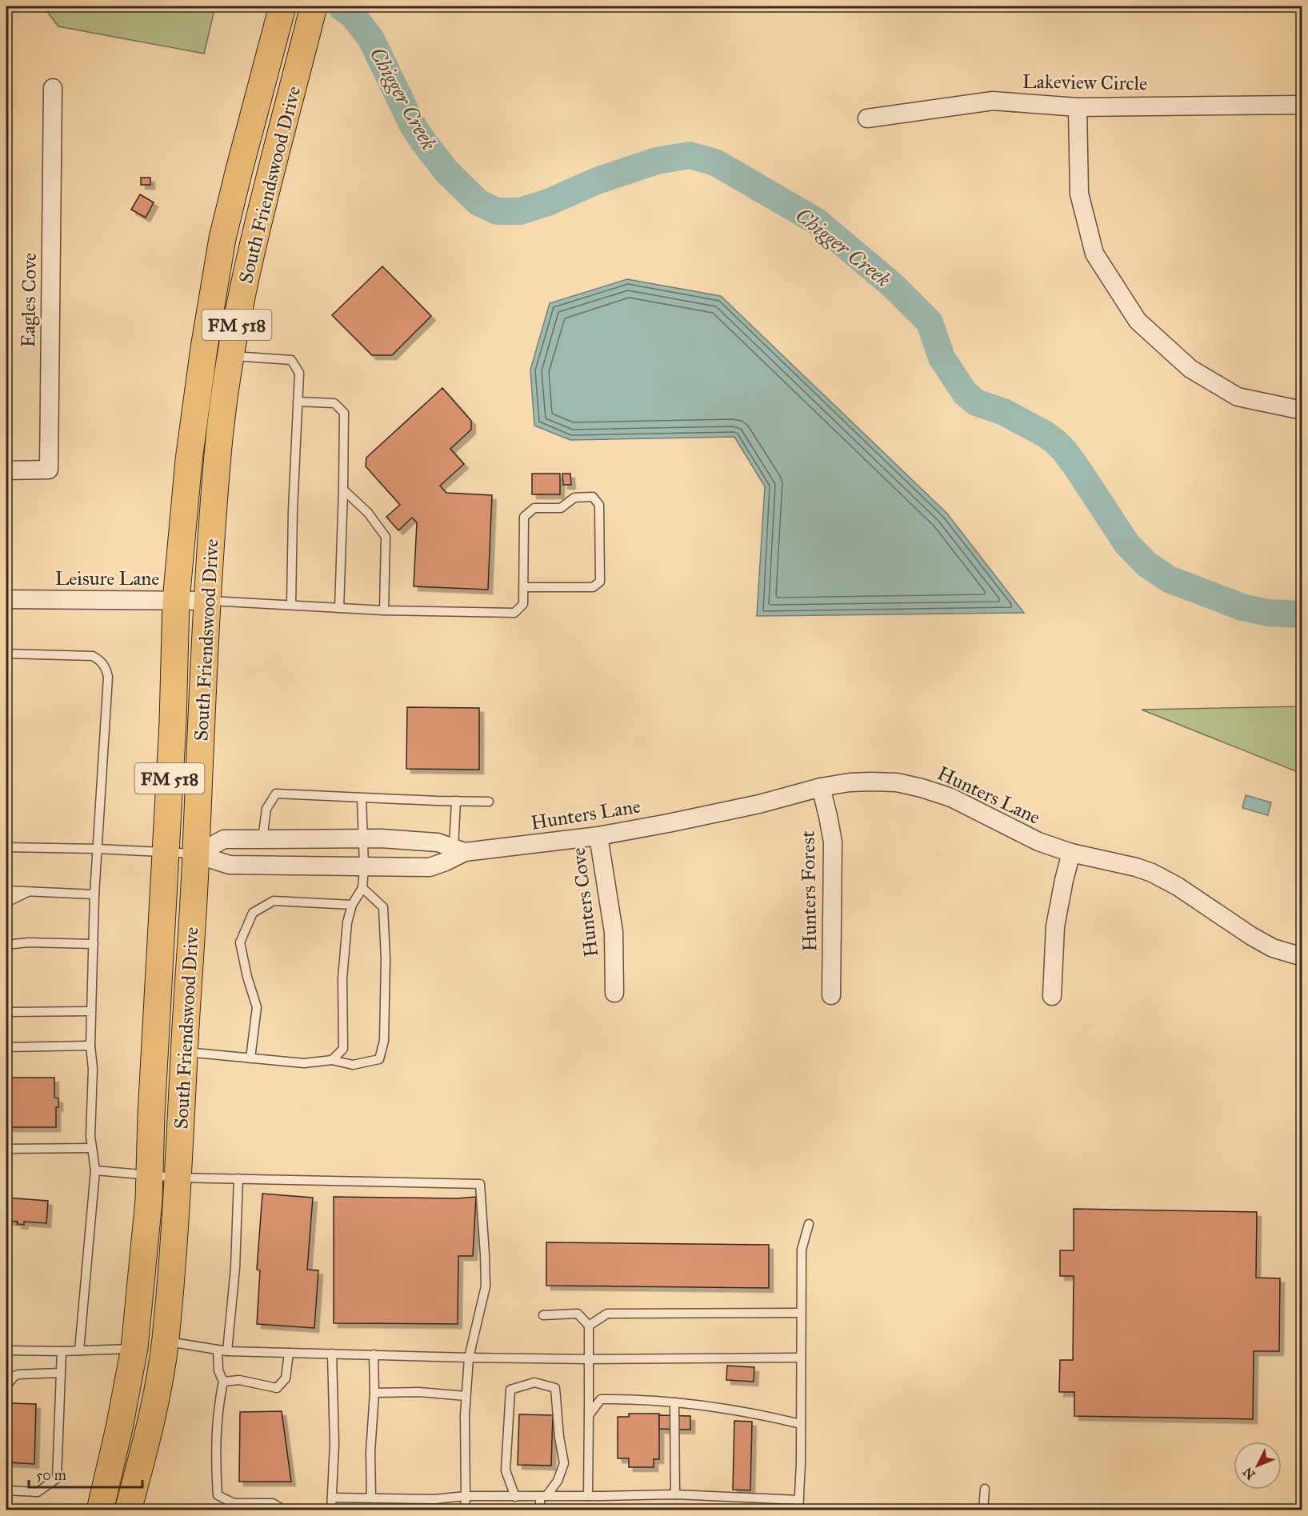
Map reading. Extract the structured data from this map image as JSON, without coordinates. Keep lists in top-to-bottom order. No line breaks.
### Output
{"streets":{"main road":["South Friendswood Drive","FM 518"],"street":["Lakeview Circle","Eagles Cove","Leisure Lane","Hunters Lane","Hunters Forest","Hunters Cove"]},"crossings":[["South Friendswood Drive","Leisure Lane"],["South Friendswood Drive","Hunters Lane"],["Hunters Lane","Hunters Forest"],["Hunters Lane","Hunters Cove"]],"water":["Chigger Creek"],"scale_bar":"50 m","north":"bottom left"}
